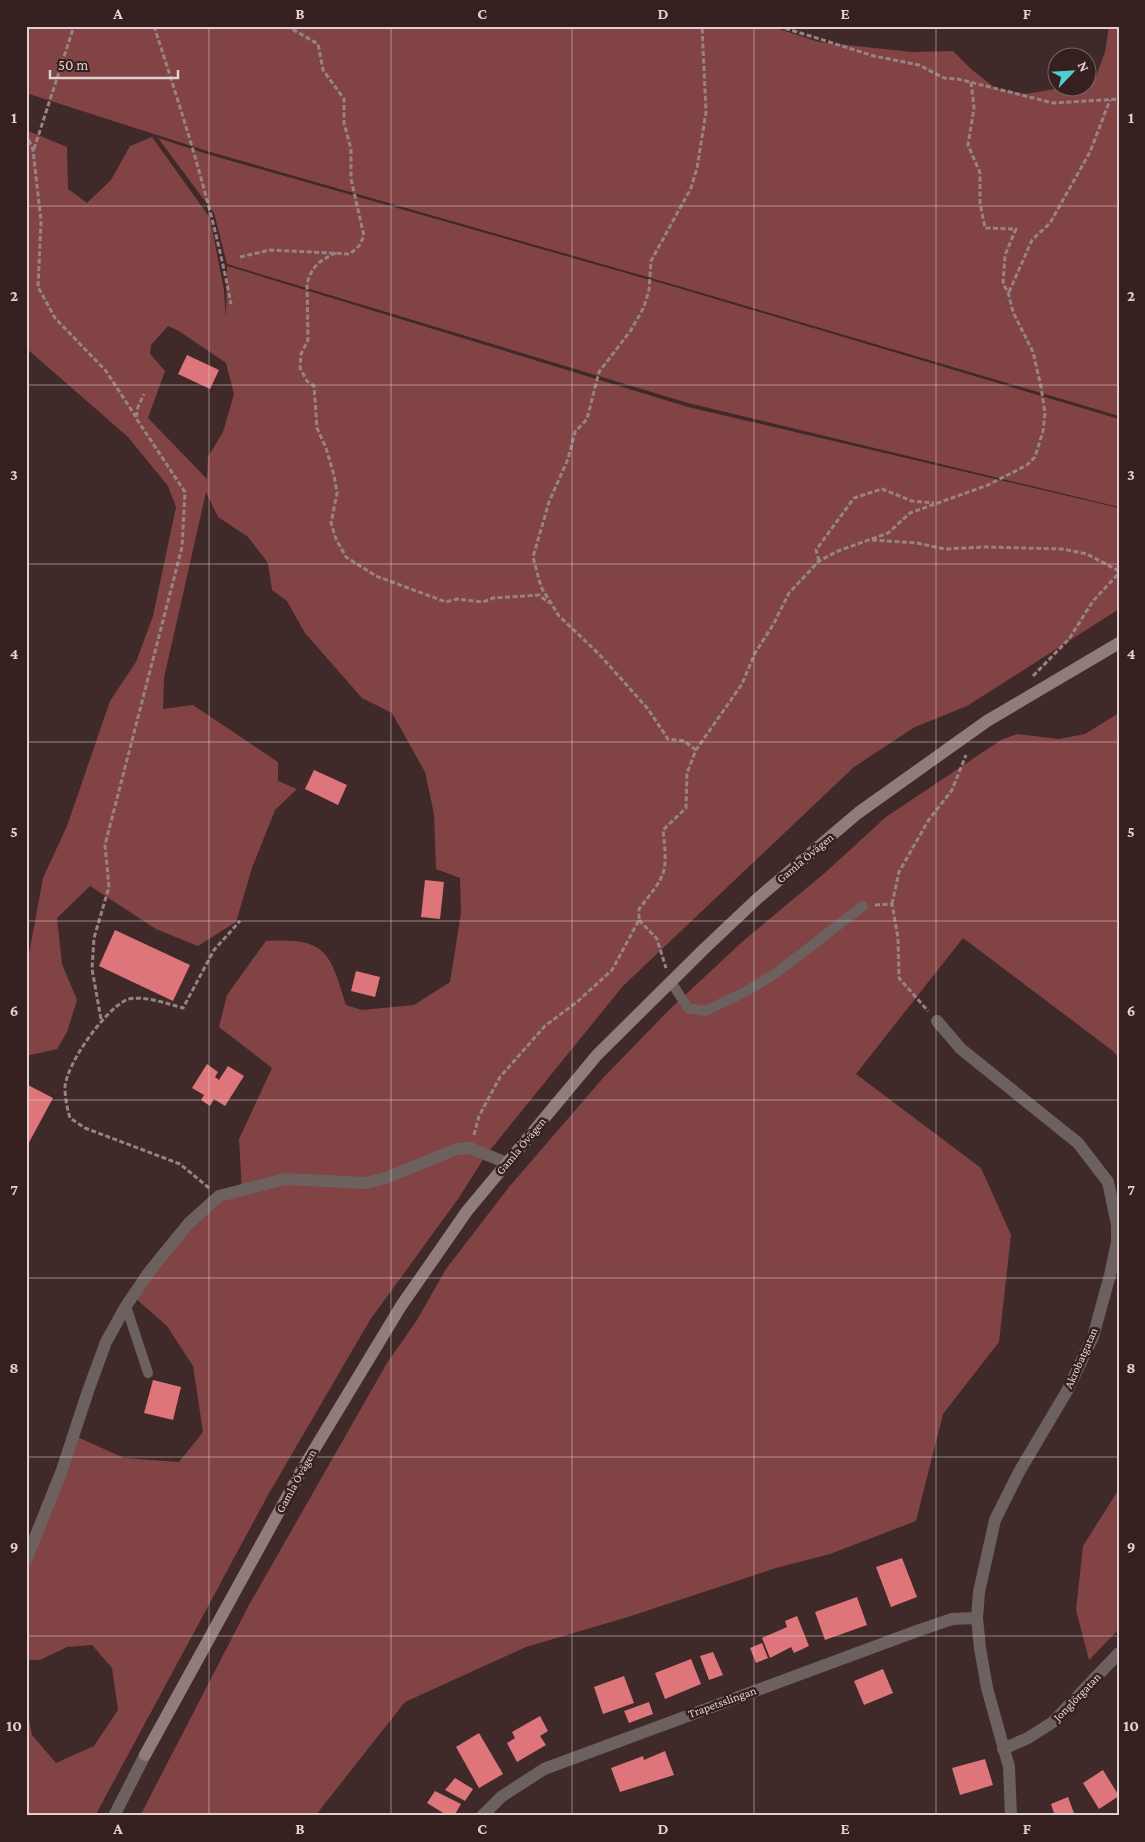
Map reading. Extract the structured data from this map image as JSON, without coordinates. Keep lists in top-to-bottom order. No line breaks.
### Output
{"streets":{"main road":["Gamla Övägen"],"street":["Akrobatgatan","Jonglörgatan","Trapetsslingan"]},"crossings":[["Akrobatgatan","Jonglörgatan"],["Akrobatgatan","Trapetsslingan"]],"scale_bar":"50 m","north":"top right","grid":{"columns":["A","B","C","D","E","F"],"rows":["1","2","3","4","5","6","7","8","9","10"]}}
